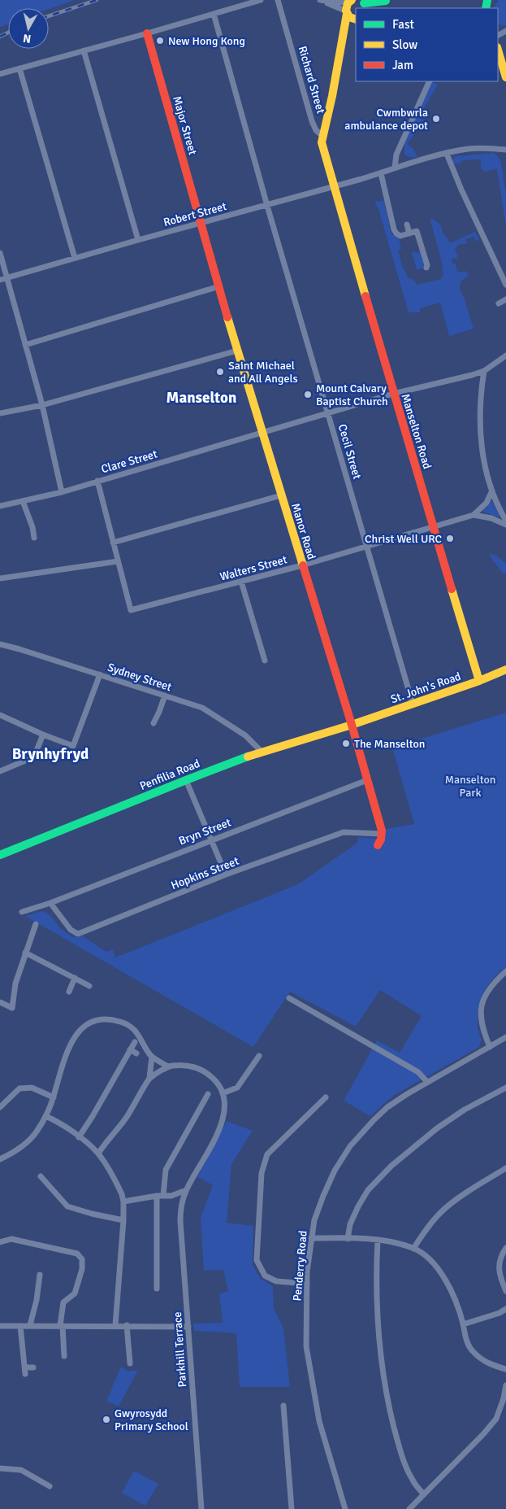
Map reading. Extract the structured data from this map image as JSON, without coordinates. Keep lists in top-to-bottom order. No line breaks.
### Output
{"streets":{"street":["Richard Street","Major Street","Robert Street","Manselton Road","Cecil Street","Clare Street","Manor Road","Walters Street","Sydney Street","St. John's Road","Penfilia Road","Bryn Street","Hopkins Street","Penderry Road","Parkhill Terrace"]},"crossings":[["Richard Street","Robert Street"],["Richard Street","Manselton Road"],["Major Street","Robert Street"],["Major Street","Manor Road"],["Robert Street","Manselton Road"],["Robert Street","Cecil Street"],["Robert Street","Manor Road"],["Manselton Road","Clare Street"],["Manselton Road","Walters Street"],["Manselton Road","St. John's Road"],["Cecil Street","Clare Street"],["Cecil Street","Walters Street"],["Cecil Street","St. John's Road"],["Clare Street","Manor Road"],["Manor Road","Walters Street"],["Manor Road","St. John's Road"],["Manor Road","Penfilia Road"],["Manor Road","Bryn Street"],["Manor Road","Hopkins Street"],["Sydney Street","Penfilia Road"],["St. John's Road","Penfilia Road"],["Bryn Street","Hopkins Street"]],"districts":["Manselton","Brynhyfryd"],"parks":["Manselton Park"],"places":["New Hong Kong","Cwmbwrla ambulance depot","Saint Michael and All Angels","Mount Calvary Baptist Church","Christ Well URC","The Manselton","Gwyrosydd Primary School"],"legend":["Fast","Slow","Jam"],"north":"bottom"}
